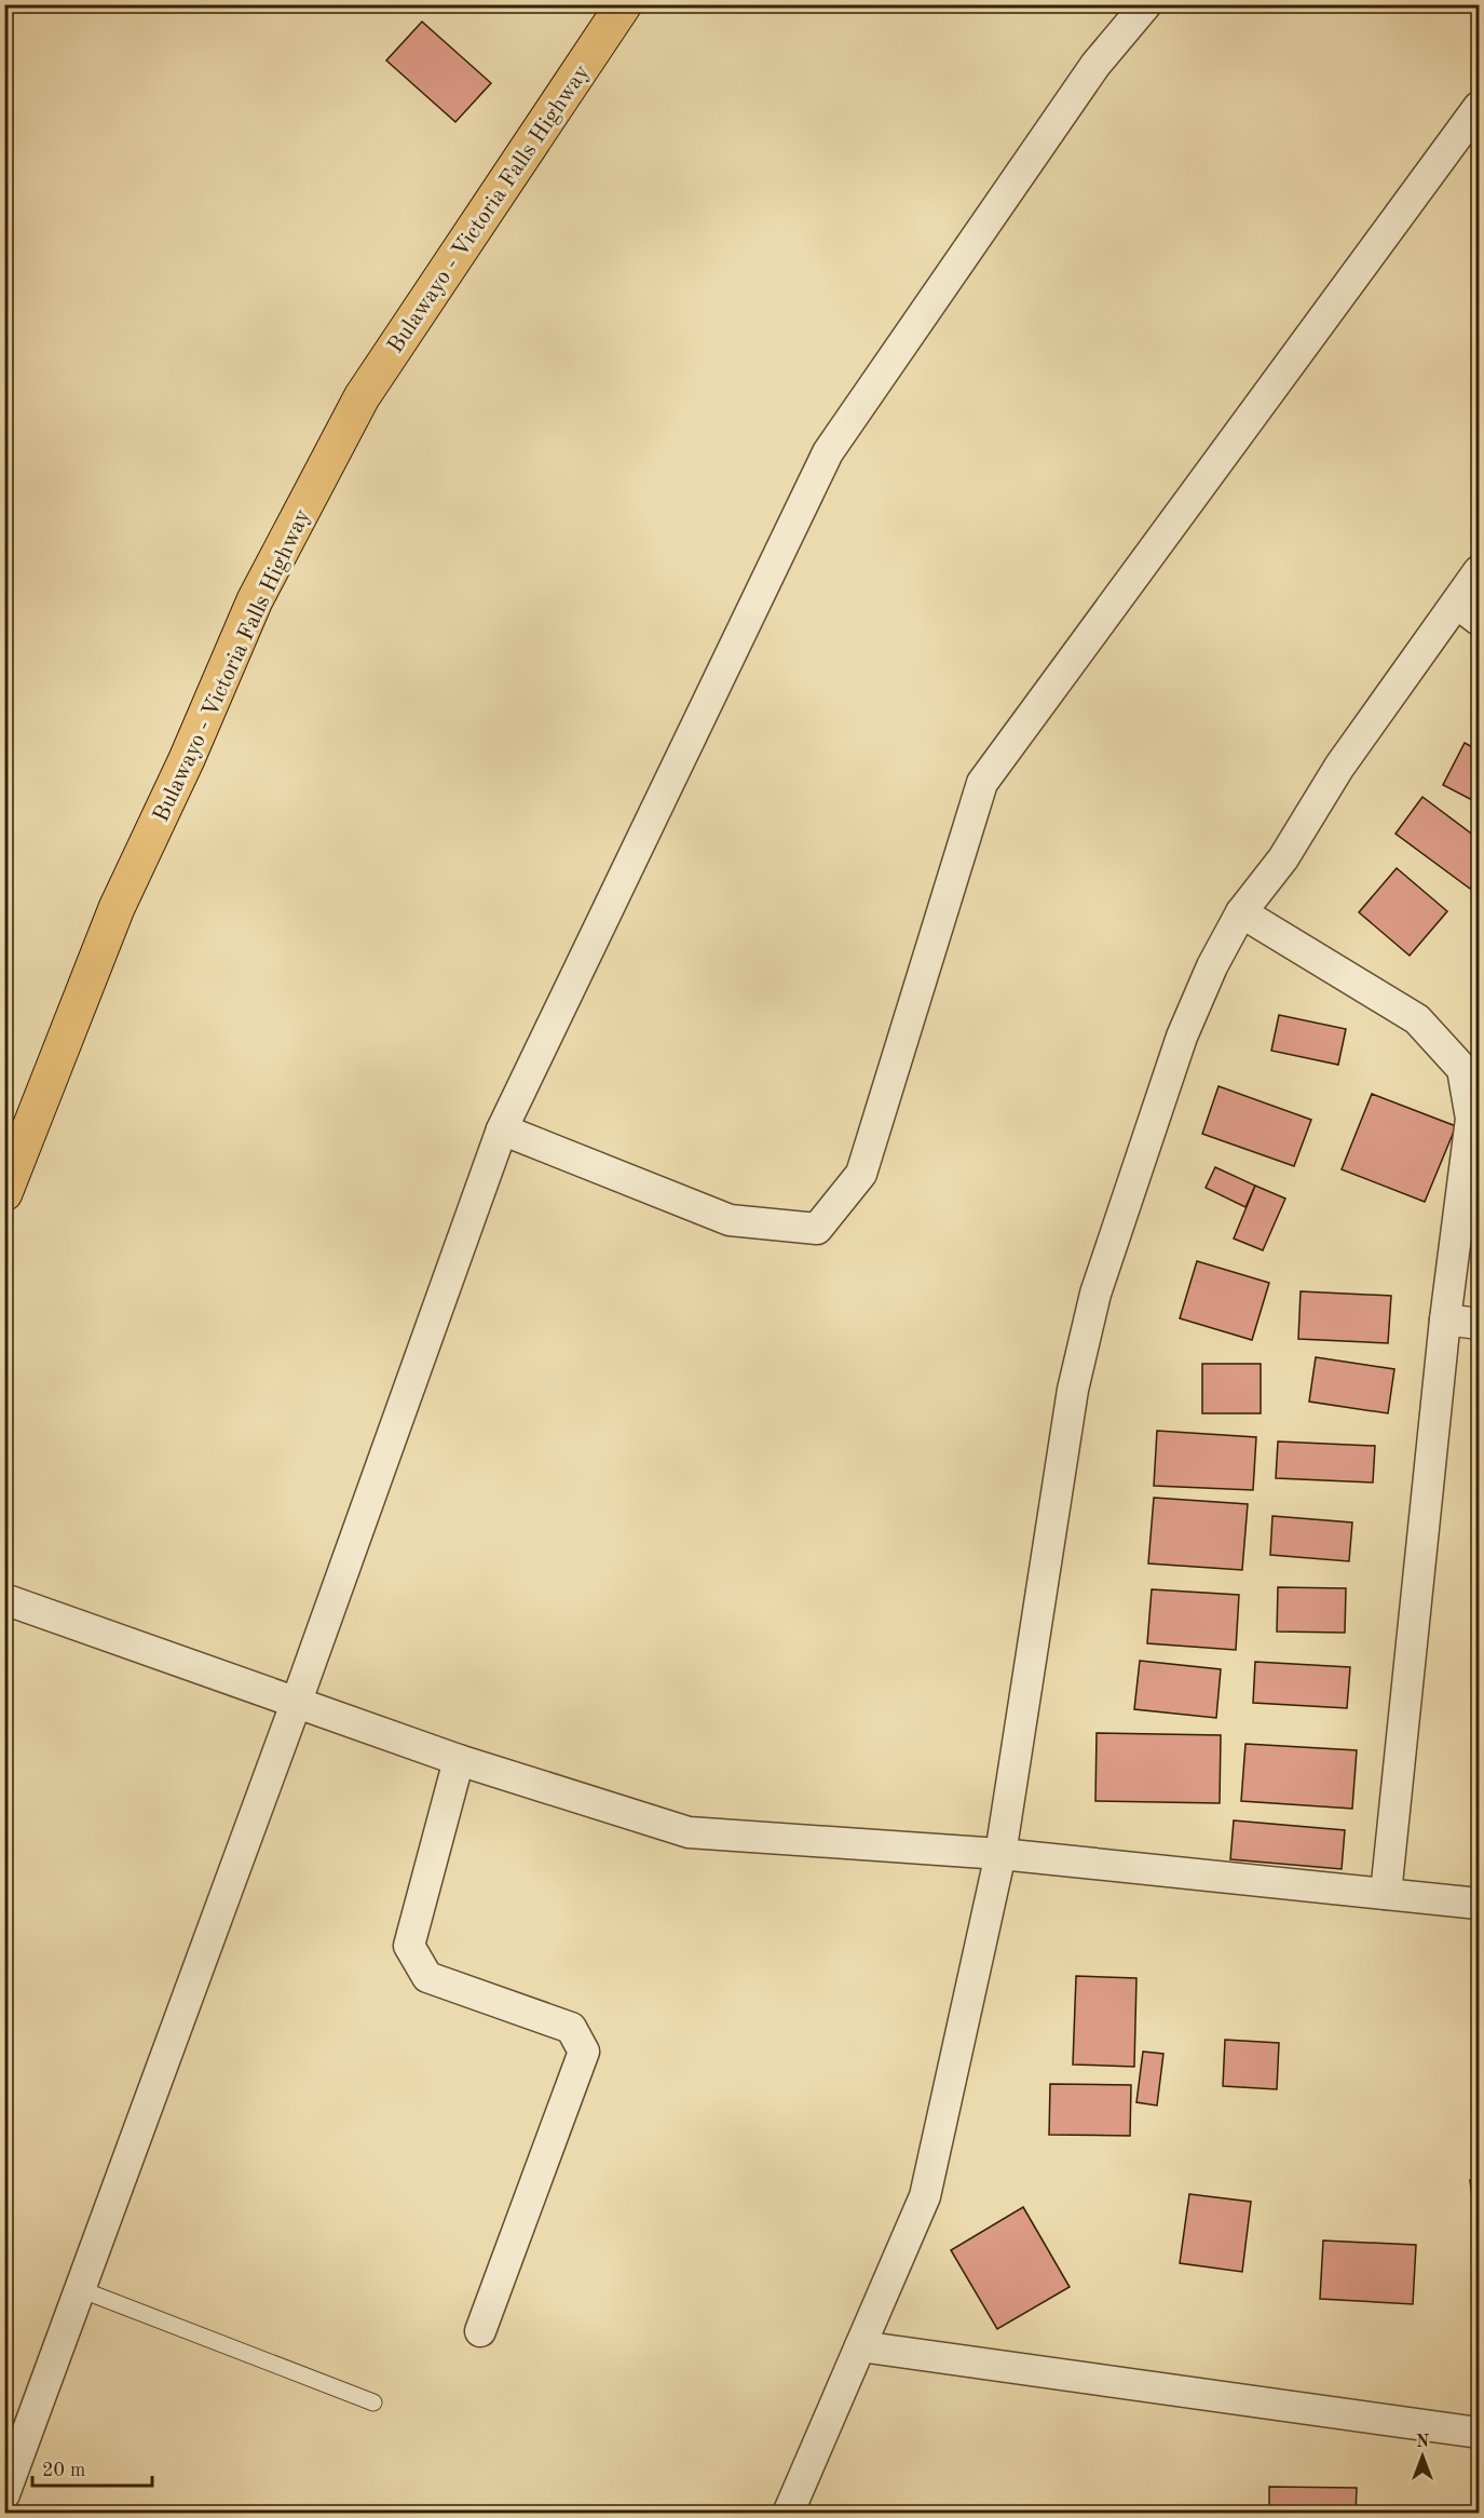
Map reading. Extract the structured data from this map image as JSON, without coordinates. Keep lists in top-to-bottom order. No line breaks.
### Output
{"streets":{"highway":["Bulawayo - Victoria Falls Highway"]},"scale_bar":"20 m","north":"top"}
